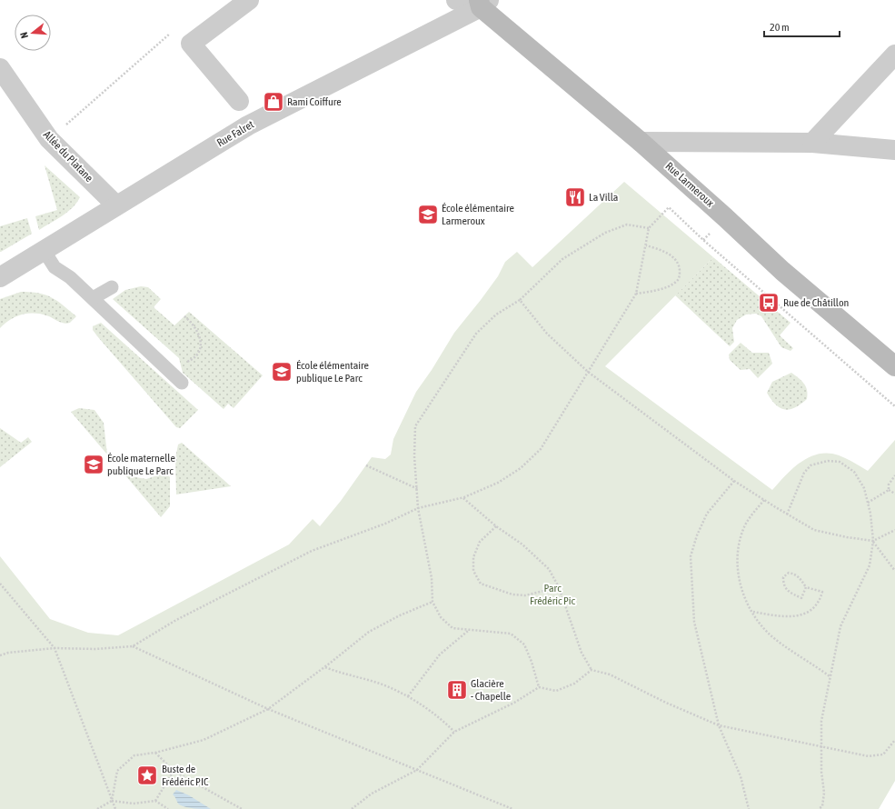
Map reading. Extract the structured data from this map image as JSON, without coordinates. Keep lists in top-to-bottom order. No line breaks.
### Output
{"streets":{"main road":["Rue Larmeroux"],"street":["Rue Falret","Allée du Platane"]},"crossings":[["Rue Falret","Allée du Platane"],["Rue Falret","Rue Larmeroux"]],"parks":["Parc Frédéric Pic"],"places":{"shop":["Rami Coiffure"],"restaurant":["La Villa"],"school or university":["École élémentaire Larmeroux","École élémentaire publique Le Parc","École maternelle publique Le Parc"],"bus stop":["Rue de Châtillon"],"building":["Glacière - Chapelle"],"place":["Buste de Frédéric PIC"]},"scale_bar":"20 m","north":"left"}
